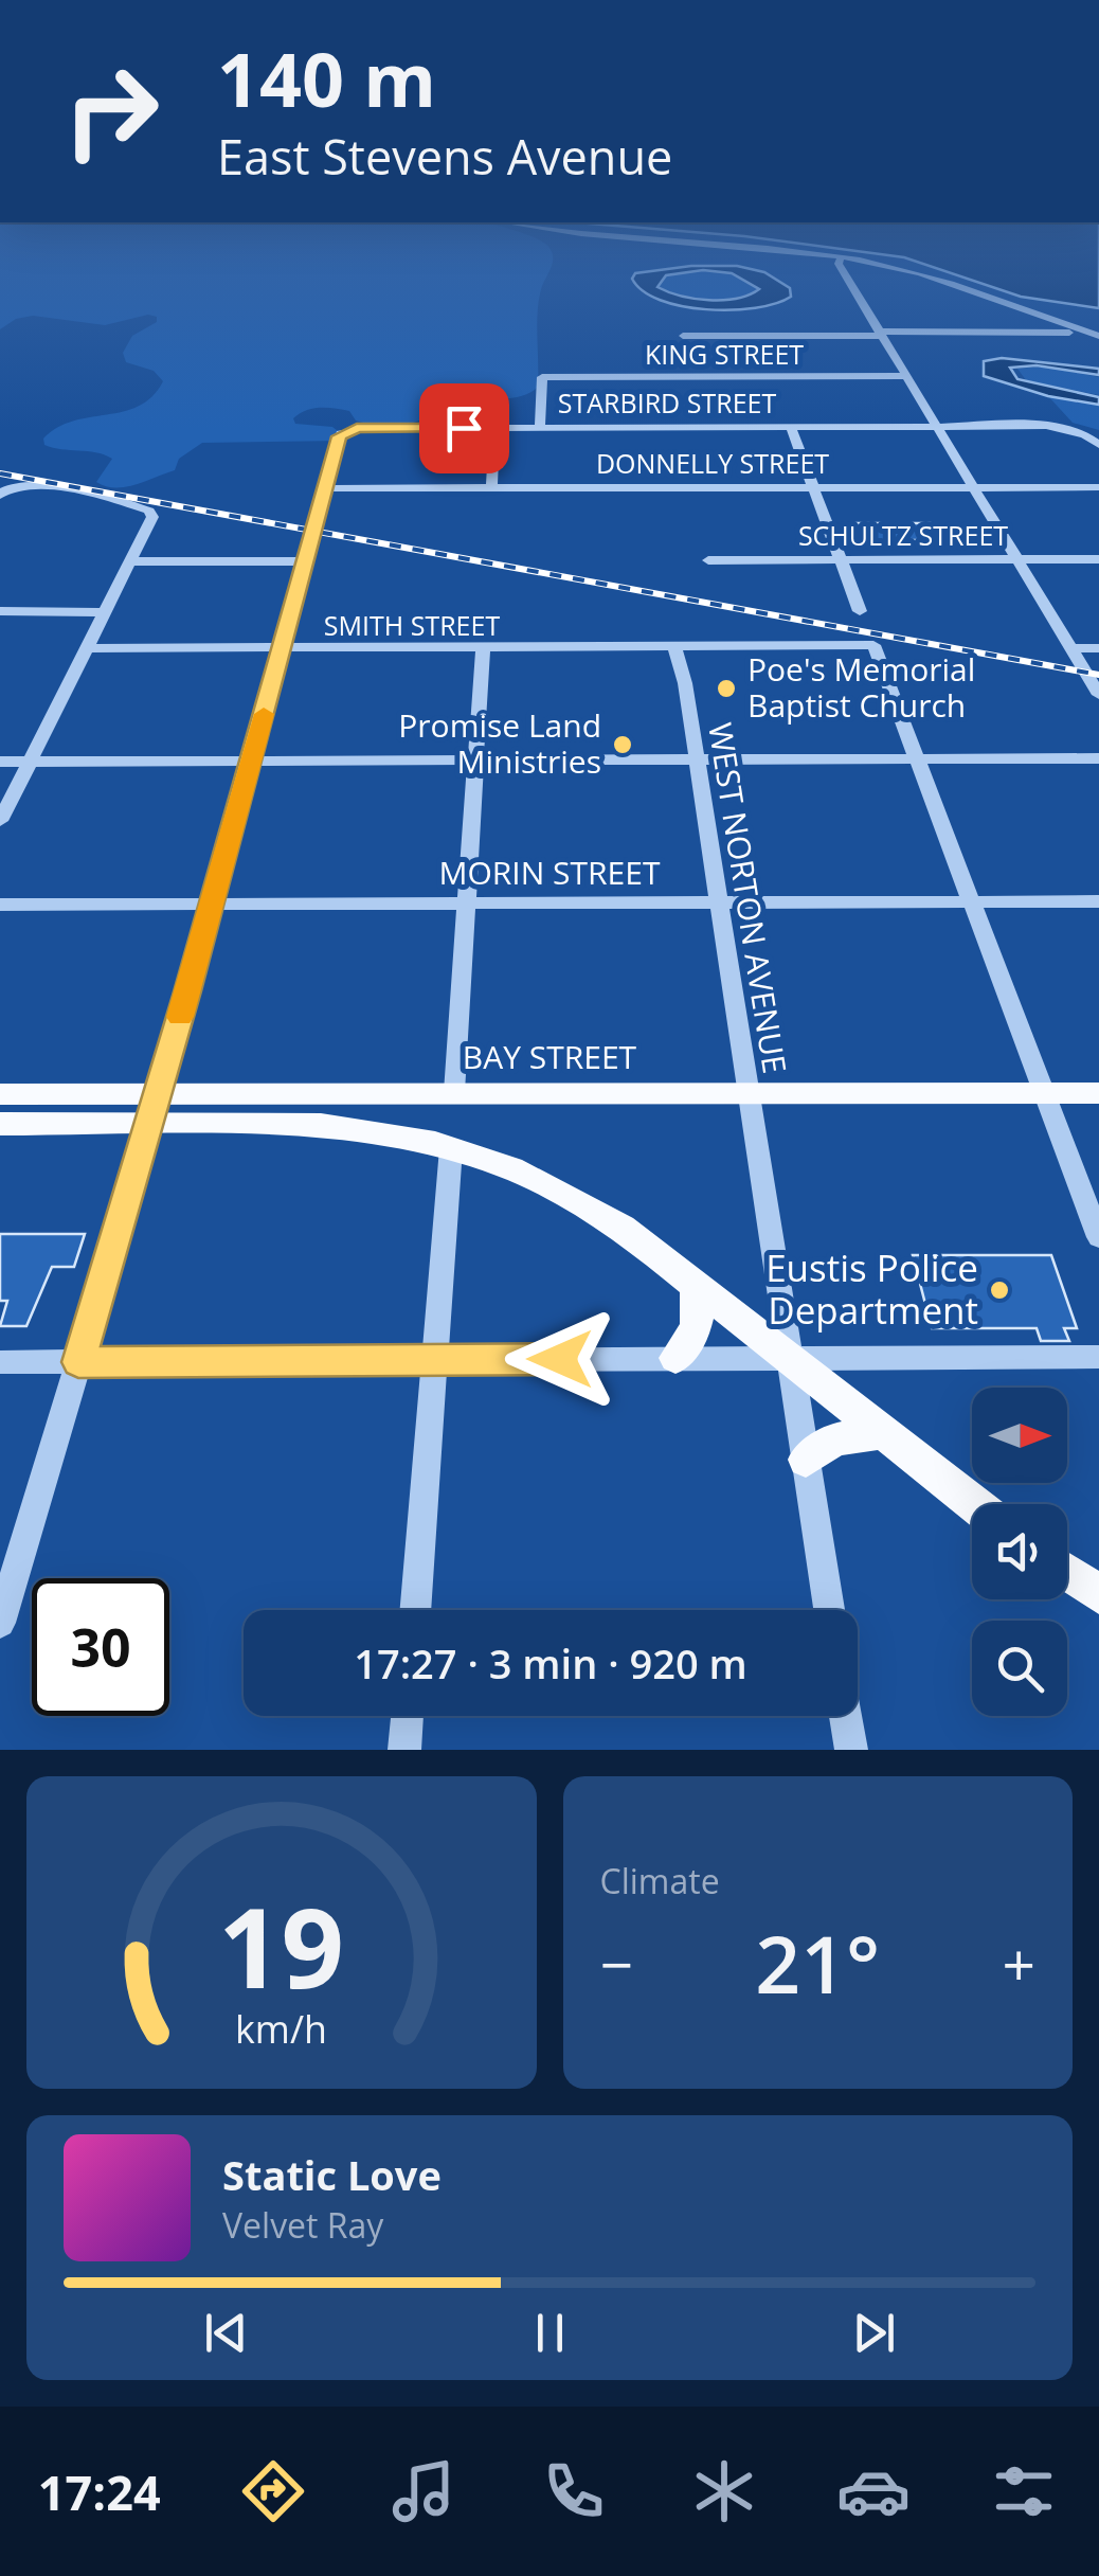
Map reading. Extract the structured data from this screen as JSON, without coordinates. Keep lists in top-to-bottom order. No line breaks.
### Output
{"streets":{"main road":["BAY STREET"],"street":["KING STREET","STARBIRD STREET","DONNELLY STREET","SCHULTZ STREET","SMITH STREET","MORIN STREET","WEST NORTON AVENUE"]},"crossings":[["KING STREET","STARBIRD STREET"],["STARBIRD STREET","DONNELLY STREET"],["SMITH STREET","WEST NORTON AVENUE"],["MORIN STREET","WEST NORTON AVENUE"],["WEST NORTON AVENUE","BAY STREET"]],"places":["Poe's Memorial Baptist Church","Promise Land Ministries","Eustis Police Department"],"north":"right","page":{"turn":["140 m","East Stevens Avenue"],"limit":"30","trip":"17:27 · 3 min · 920 m","tile":"Climate","heat":["−","21°","+"],"song":["Static Love","Velvet Ray"],"tabs":"17:24","gauge":["19","km/h"]}}
